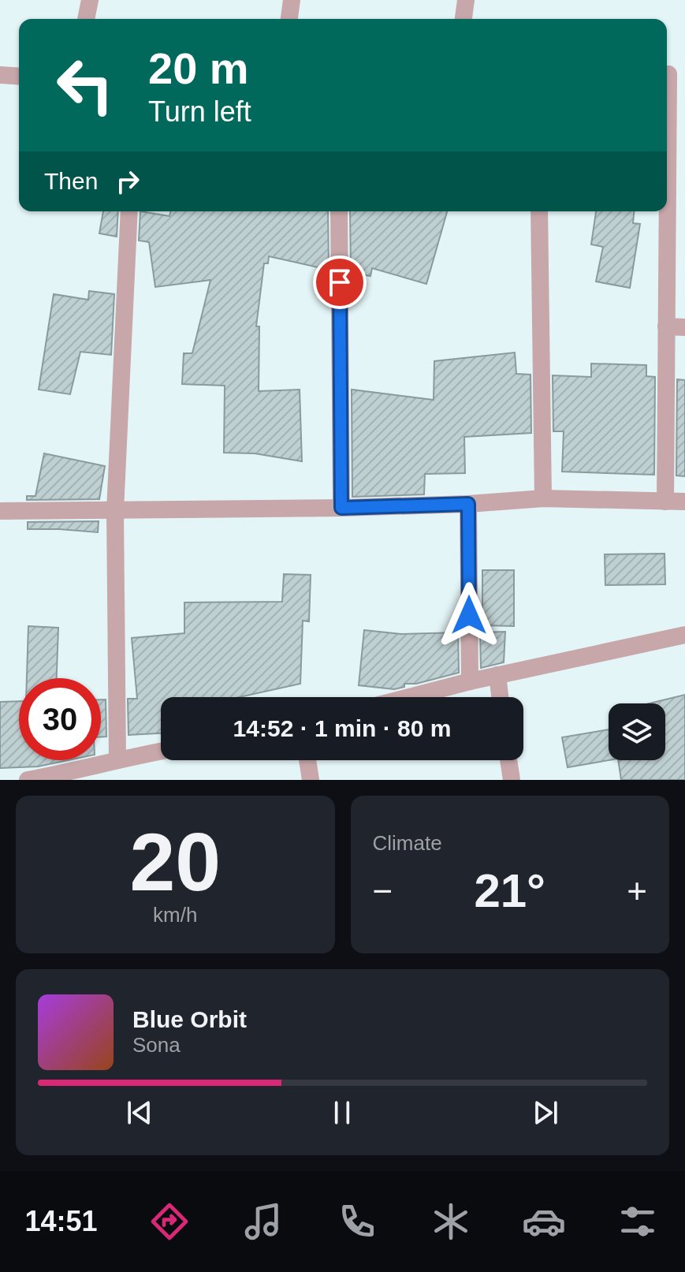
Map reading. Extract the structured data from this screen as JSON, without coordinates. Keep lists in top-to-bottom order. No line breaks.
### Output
{"page":{"turn":["20 m","Turn left"],"then":"Then","limit":"30","trip":"14:52 · 1 min · 80 m","tile":[["20","km/h"],"Climate"],"heat":["−","21°","+"],"song":["Blue Orbit","Sona"],"tabs":"14:51"}}
